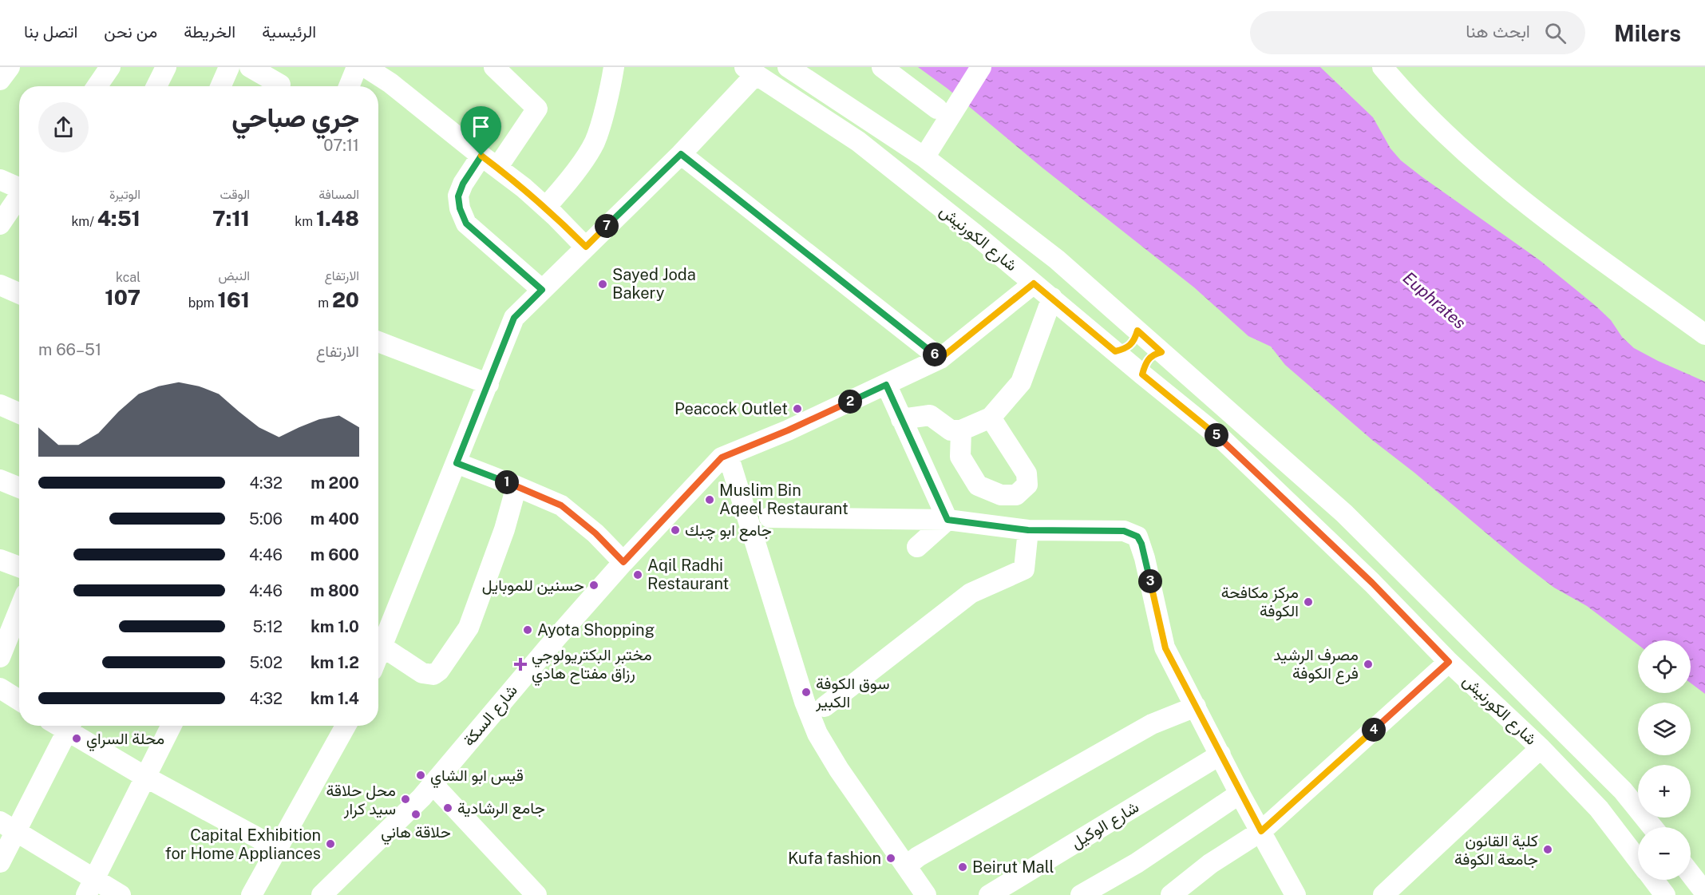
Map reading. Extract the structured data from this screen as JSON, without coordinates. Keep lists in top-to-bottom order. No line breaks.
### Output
{"streets":{"street":["شارع الكورنيش","شارع السكة","شارع الوكيل"]},"crossings":[["شارع الكورنيش","شارع السكة"]],"water":["Euphrates"],"places":{"other":["Sayed Joda Bakery","Peacock Outlet","Muslim Bin Aqeel Restaurant","جامع ابو چبك","Aqil Radhi Restaurant","حسنين للموبايل","مركز مكافحة الكوفة","Ayota Shopping","مصرف الرشيد فرع الكوفة","سوق الكوفة الكبير","محلة السراي","قيس ابو الشاي","محل حلاقة سيد كرار","جامع الرشادية","حلاقة هاني","Capital Exhibition for Home Appliances","كلية القانون جامعة الكوفة","Kufa fashion","Beirut Mall"],"health":["مختبر البكتريولوجي رزاق مفتاح هادي"]},"page":{"header":"Milers","search":"ابحث هنا","nav":["الرئيسية","الخريطة","من نحن","اتصل بنا"],"heading":["جري صباحي","07:11"],"stats":[["المسافة","1.48 km"],["الوقت","7:11"],["الوتيرة","4:51 /km"],["الارتفاع","20 m"],["النبض","161 bpm"],["kcal","107"]],"pins":["7","6","2","5","1","3","4"],"chart":["الارتفاع","51–66 m"],"list":[{"name":"200 m","note":"4:32"},{"name":"400 m","note":"5:06"},{"name":"600 m","note":"4:46"},{"name":"800 m","note":"4:46"},{"name":"1.0 km","note":"5:12"},{"name":"1.2 km","note":"5:02"},{"name":"1.4 km","note":"4:32"}],"map_buttons":["+","−"]}}
